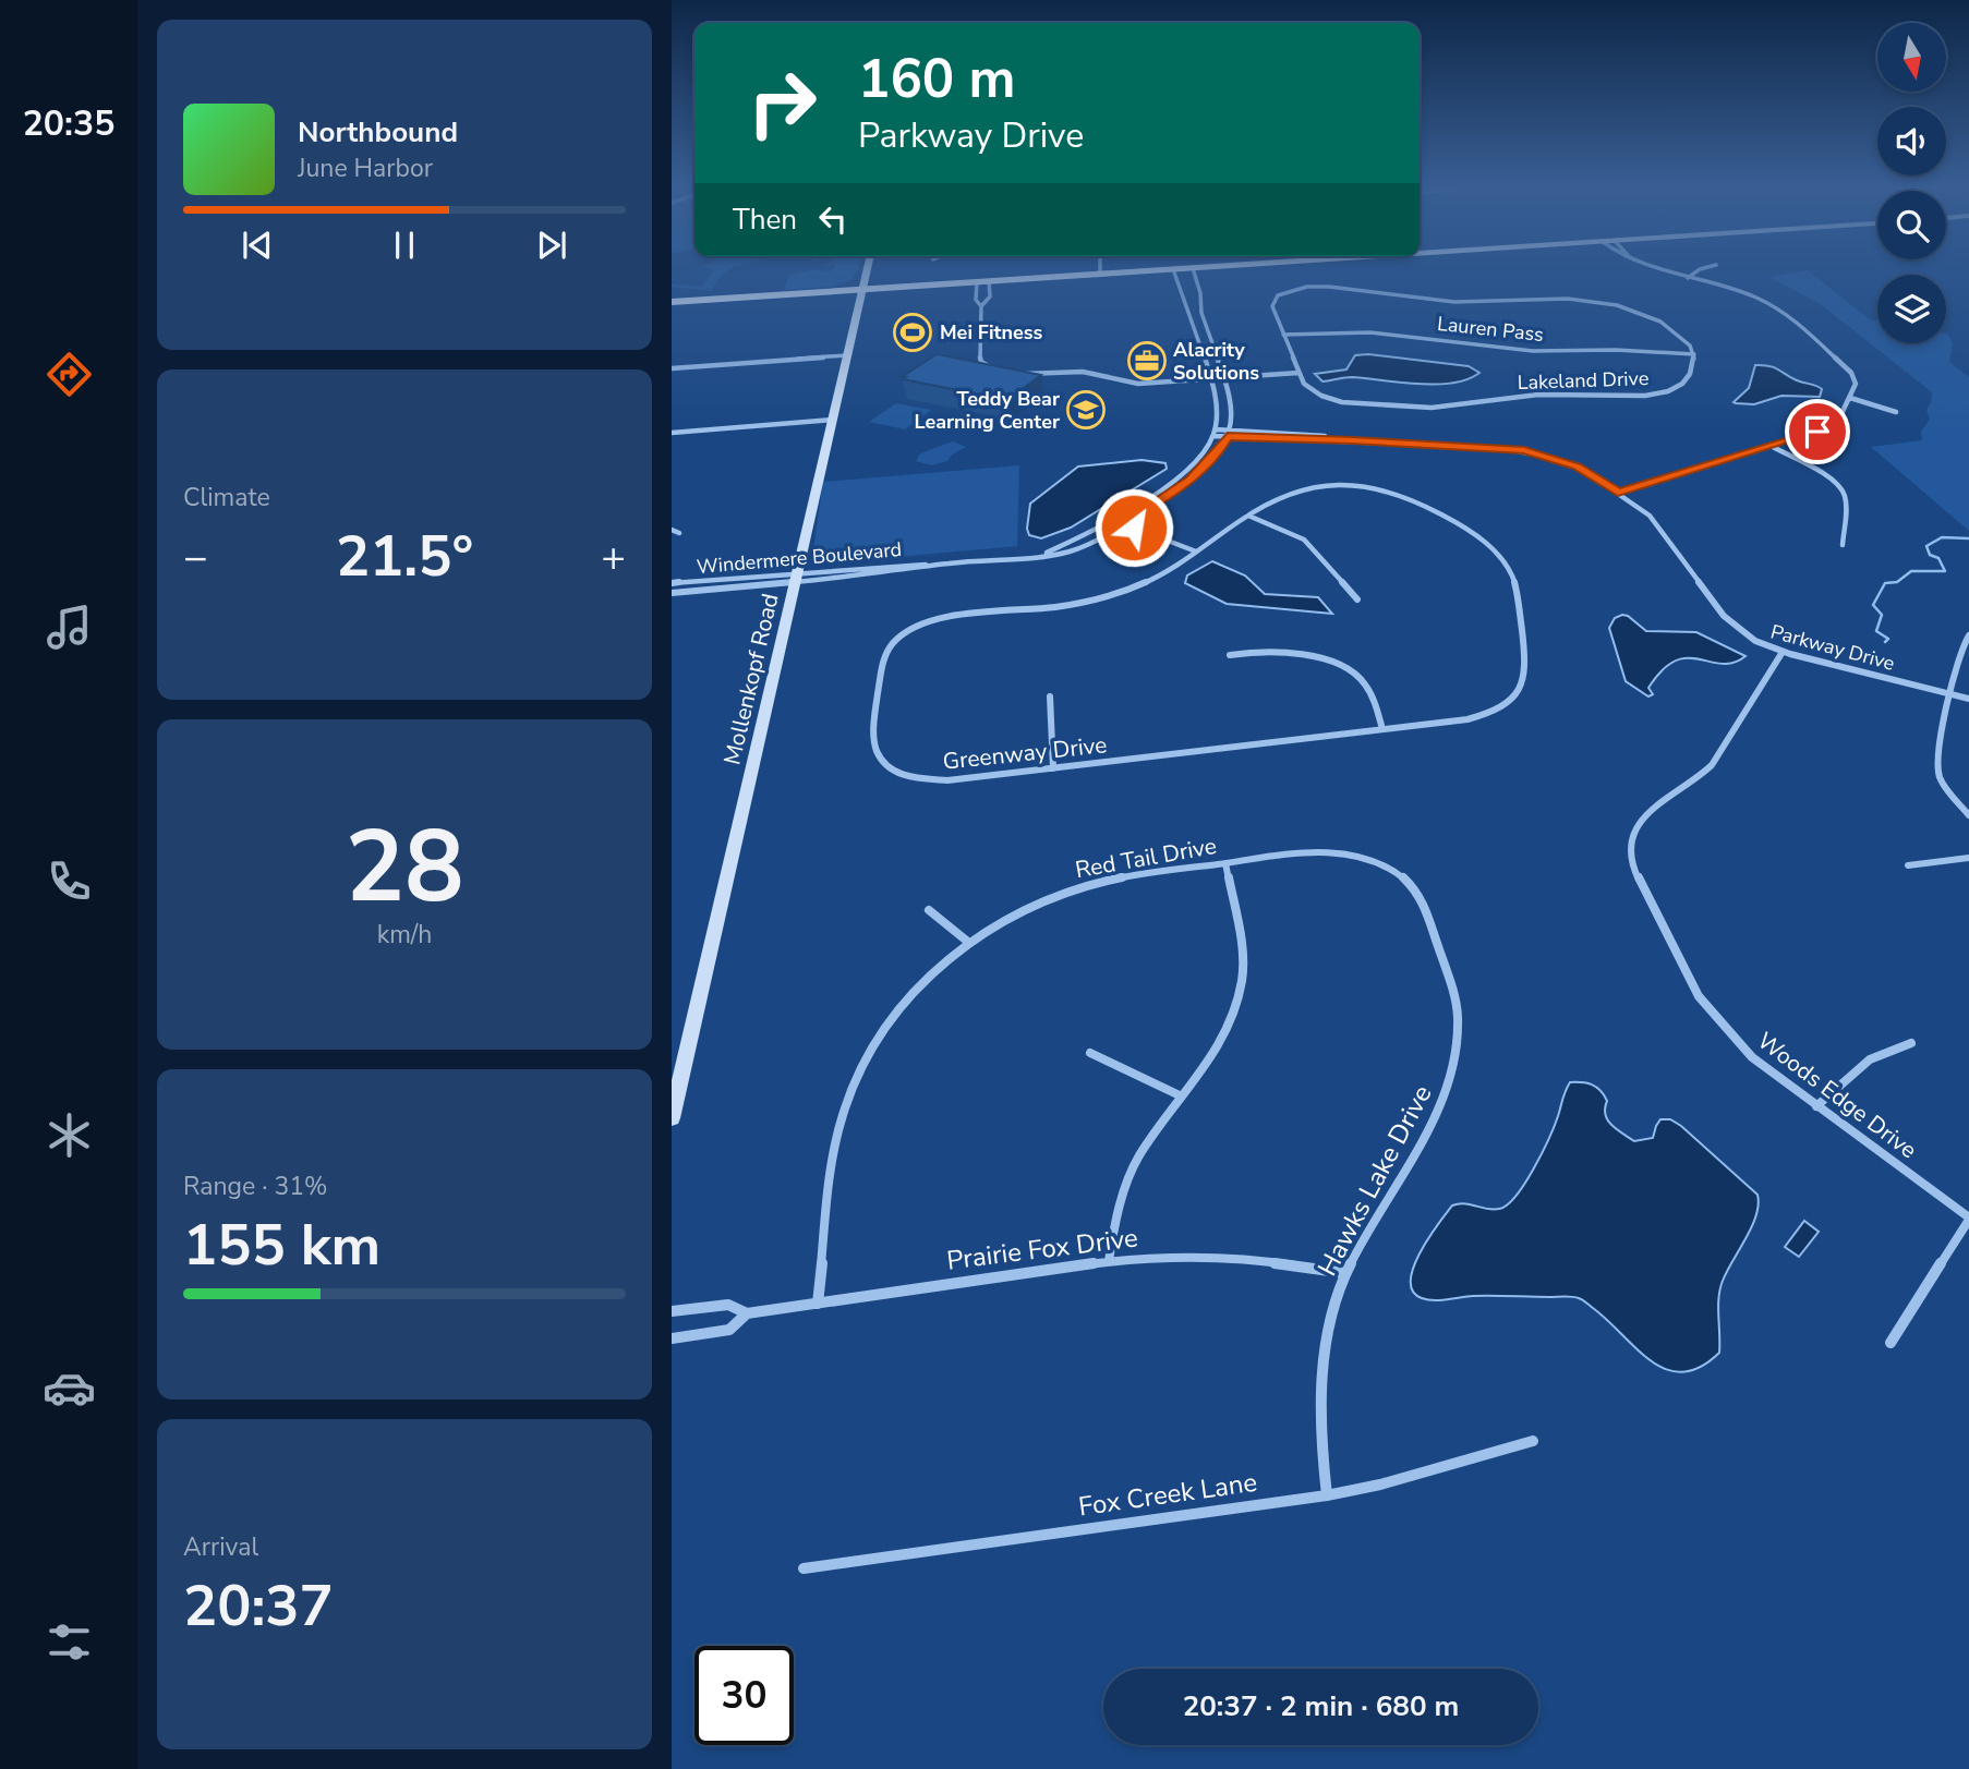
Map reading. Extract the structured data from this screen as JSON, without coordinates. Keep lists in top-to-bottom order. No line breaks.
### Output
{"streets":{"street":["Lauren Pass","Lakeland Drive","Windermere Boulevard","Parkway Drive","Mollenkopf Road","Greenway Drive","Red Tail Drive","Woods Edge Drive","Hawks Lake Drive","Prairie Fox Drive","Fox Creek Lane"]},"crossings":[["Lauren Pass","Lakeland Drive"],["Windermere Boulevard","Parkway Drive"],["Windermere Boulevard","Mollenkopf Road"],["Parkway Drive","Woods Edge Drive"],["Red Tail Drive","Hawks Lake Drive"],["Red Tail Drive","Prairie Fox Drive"],["Hawks Lake Drive","Prairie Fox Drive"],["Hawks Lake Drive","Fox Creek Lane"]],"places":{"sports":["Mei Fitness"],"office":["Alacrity Solutions"],"school or university":["Teddy Bear Learning Center"]},"north":"bottom","page":{"tabs":"20:35","turn":["160 m","Parkway Drive"],"song":["Northbound","June Harbor"],"then":"Then","tile":["Climate",["28","km/h"],["Range · 31%","155 km"],["Arrival","20:37"]],"heat":["−","21.5°","+"],"limit":"30","trip":"20:37 · 2 min · 680 m"}}
